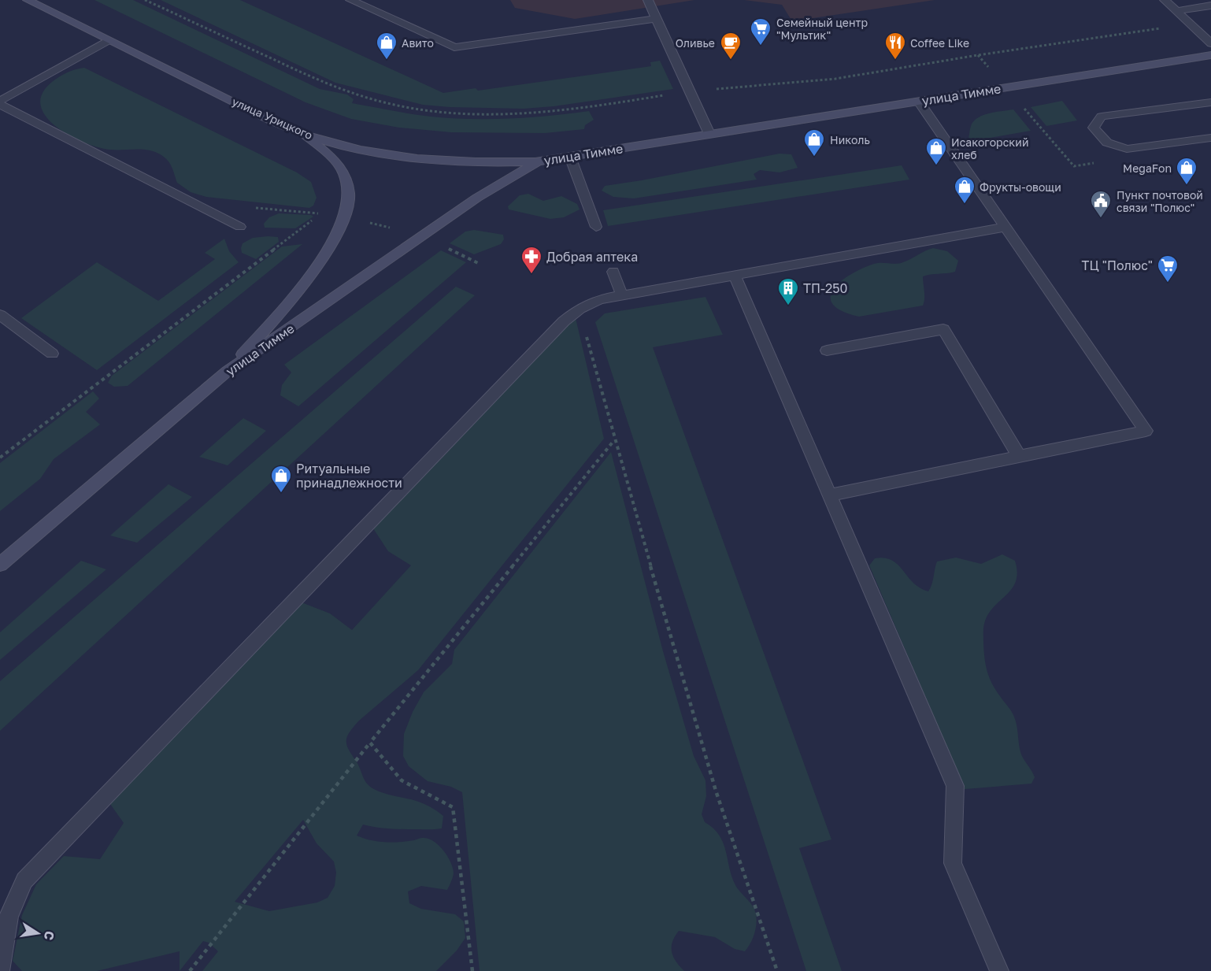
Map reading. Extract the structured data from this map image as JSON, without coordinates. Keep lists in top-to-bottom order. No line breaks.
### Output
{"streets":{"main road":["улица Тимме","улица Урицкого"]},"crossings":[["улица Тимме","улица Урицкого"]],"places":{"supermarket":["Семейный центр \"Мультик\"","ТЦ \"Полюс\""],"shop":["Авито","Николь","Исакогорский хлеб","MegaFon","Фрукты-овощи","Ритуальные принадлежности"],"cafe":["Оливье"],"restaurant":["Coffee Like"],"public building":["Пункт почтовой связи \"Полюс\""],"pharmacy":["Добрая аптека"],"building":["ТП-250"]},"north":"right"}
